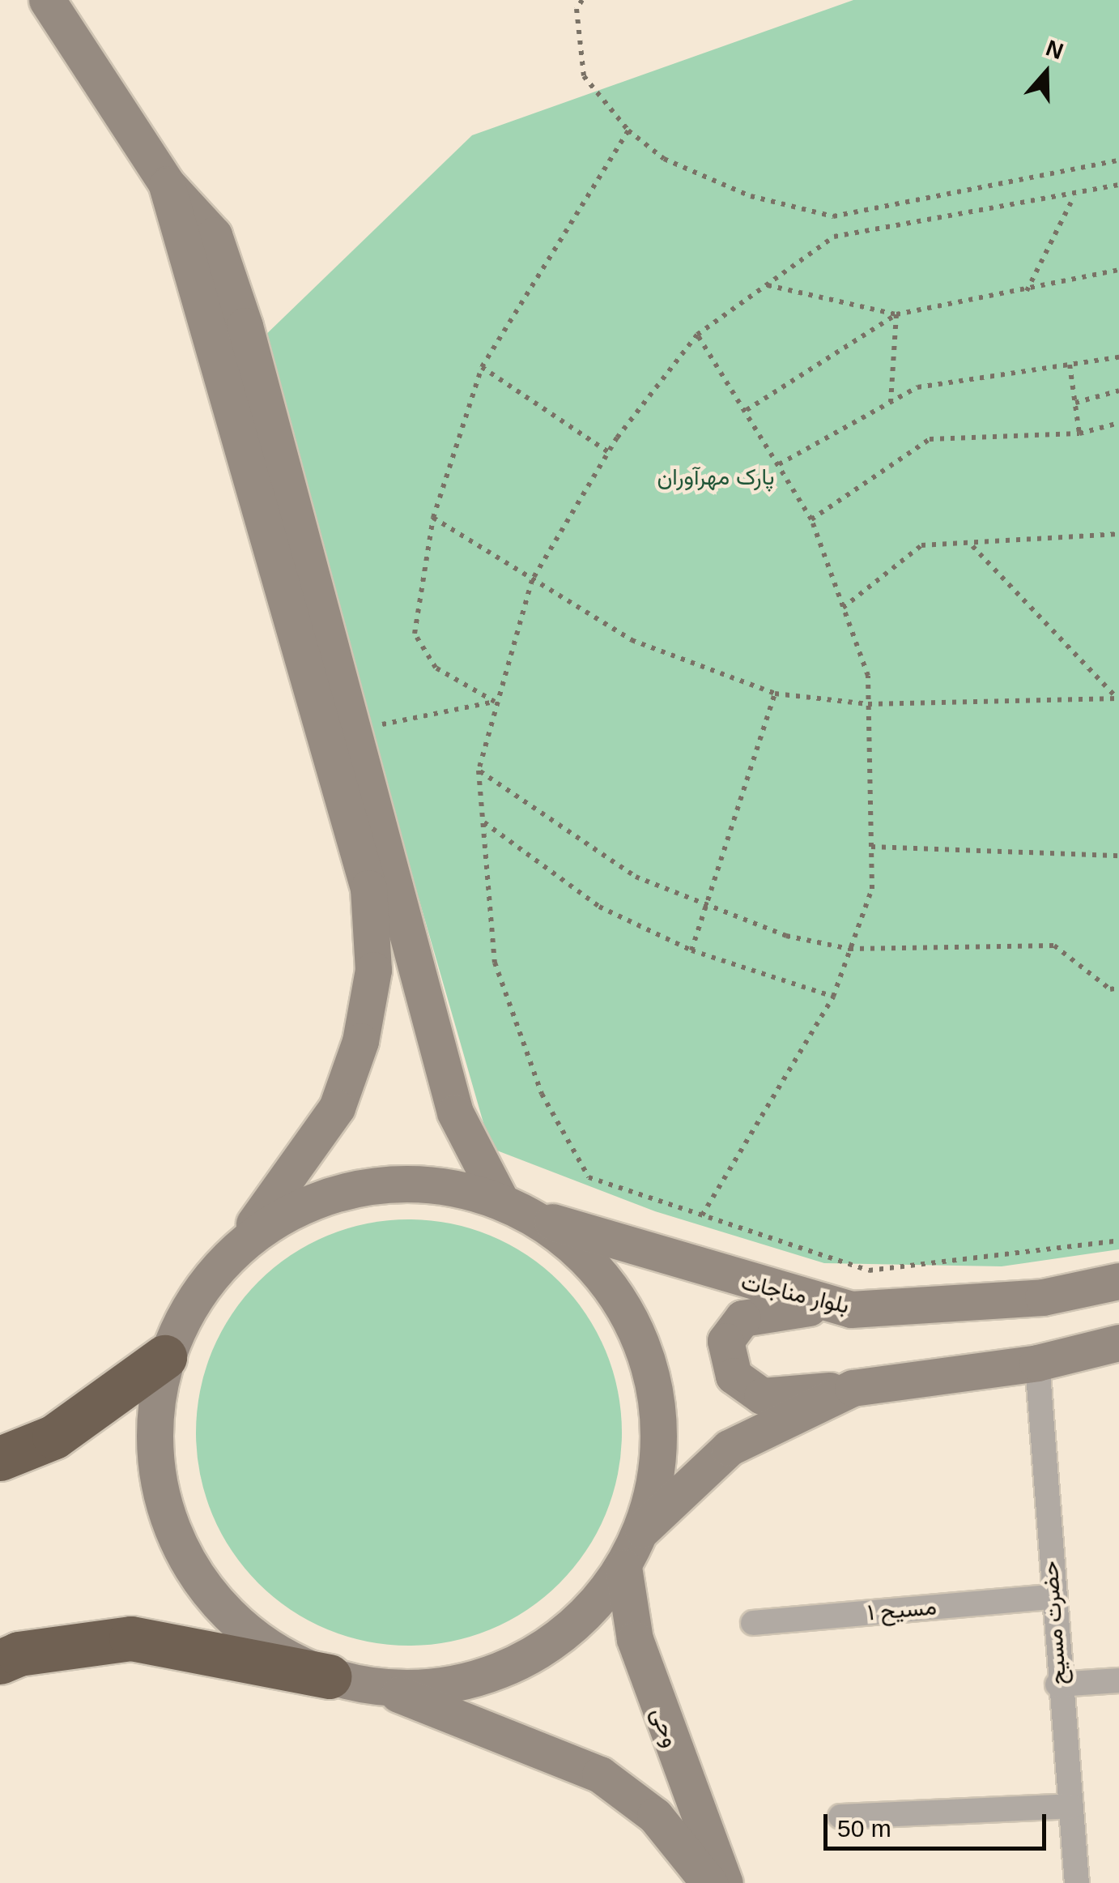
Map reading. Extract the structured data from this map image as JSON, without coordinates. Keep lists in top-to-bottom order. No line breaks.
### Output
{"streets":{"main road":["بلوار مناجات","وحی"],"street":["مسیح ۱","حضرت مسیح"]},"crossings":[["مسیح ۱","حضرت مسیح"]],"parks":["پارک مهرآوران"],"scale_bar":"50 m","north":"top"}
